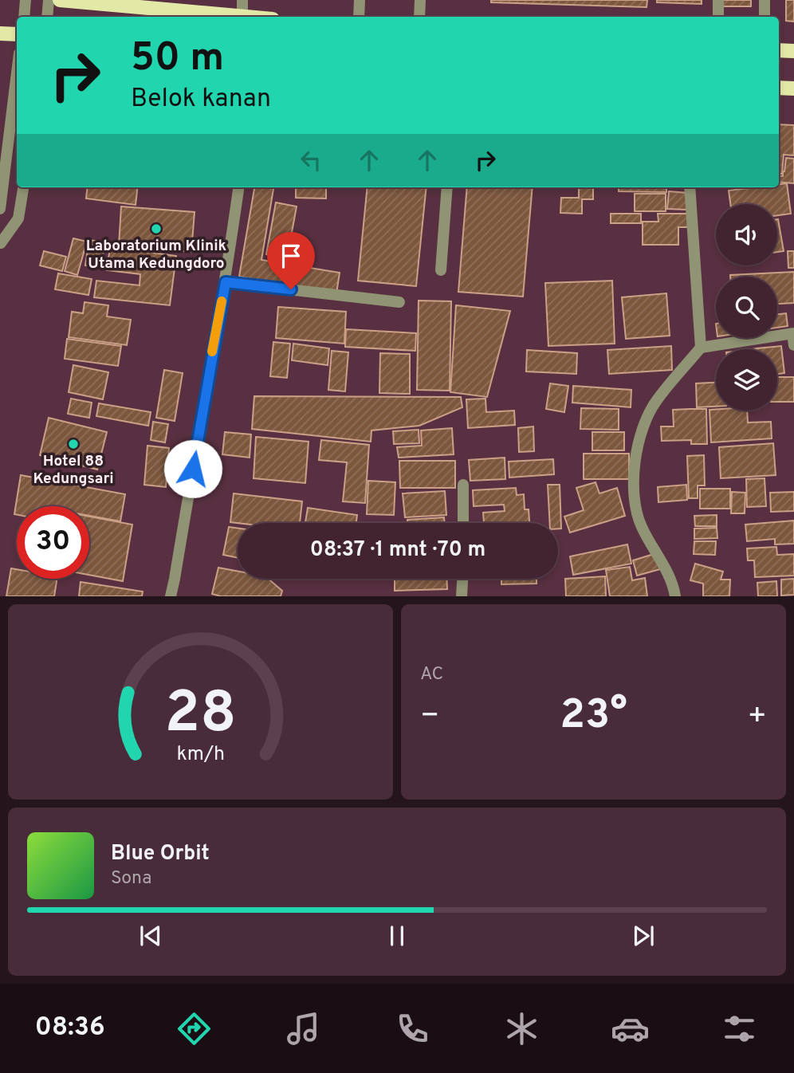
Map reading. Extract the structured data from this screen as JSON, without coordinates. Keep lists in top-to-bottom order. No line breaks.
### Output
{"places":["Laboratorium Klinik Utama Kedungdoro","Hotel 88 Kedungsari"],"page":{"turn":["50 m","Belok kanan"],"limit":"30","trip":"08:37 · 1 mnt · 70 m","tile":"AC","heat":["−","23°","+"],"song":["Blue Orbit","Sona"],"tabs":"08:36","gauge":["28","km/h"]}}
